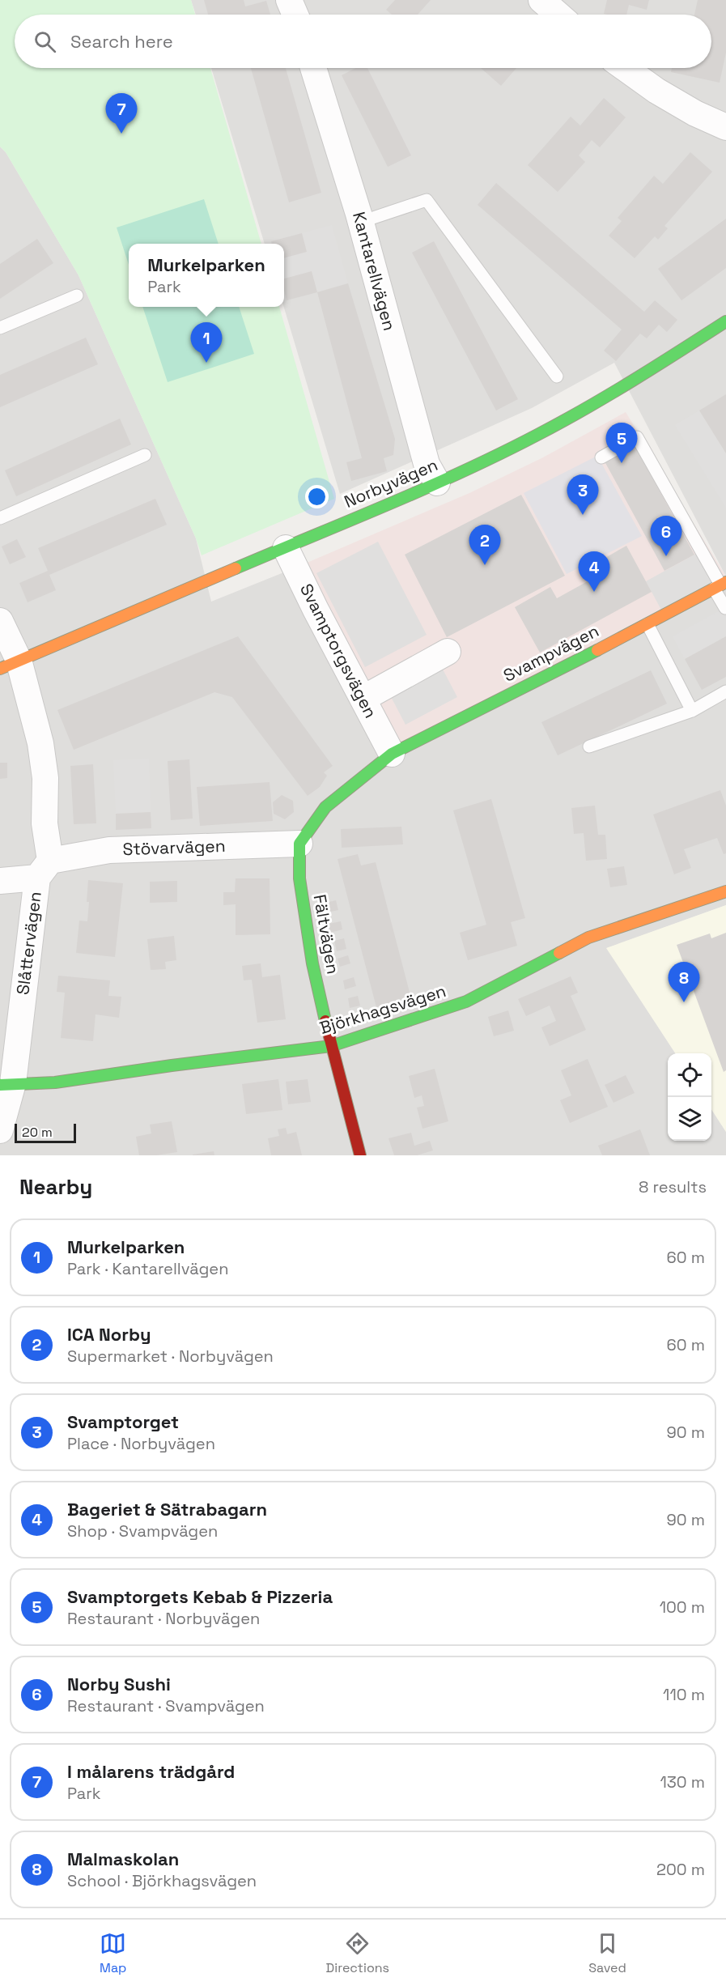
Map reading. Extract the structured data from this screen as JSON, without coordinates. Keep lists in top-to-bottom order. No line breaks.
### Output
{"streets":{"street":["Kantarellvägen","Norbyvägen","Svamptorgsvägen","Svampvägen","Stövarvägen","Fältvägen","Slåttervägen","Björkhagsvägen"]},"crossings":[["Kantarellvägen","Norbyvägen"],["Norbyvägen","Svamptorgsvägen"],["Norbyvägen","Slåttervägen"],["Svamptorgsvägen","Svampvägen"],["Stövarvägen","Fältvägen"],["Stövarvägen","Slåttervägen"],["Fältvägen","Björkhagsvägen"],["Slåttervägen","Björkhagsvägen"]],"scale_bar":"20 m","page":{"search":"Search here","pins":["7","1","5","3","6","2","4","8"],"popup":["Murkelparken","Park"],"scale":"20 m","heading":["Nearby","8 results"],"list":[{"mark":"1","name":"Murkelparken","note":"Park · Kantarellvägen","value":"60 m"},{"mark":"2","name":"ICA Norby","note":"Supermarket · Norbyvägen","value":"60 m"},{"mark":"3","name":"Svamptorget","note":"Place · Norbyvägen","value":"90 m"},{"mark":"4","name":"Bageriet & Sätrabagarn","note":"Shop · Svampvägen","value":"90 m"},{"mark":"5","name":"Svamptorgets Kebab & Pizzeria","note":"Restaurant · Norbyvägen","value":"100 m"},{"mark":"6","name":"Norby Sushi","note":"Restaurant · Svampvägen","value":"110 m"},{"mark":"7","name":"I målarens trädgård","note":"Park","value":"130 m"},{"mark":"8","name":"Malmaskolan","note":"School · Björkhagsvägen","value":"200 m"}],"nav":["Map","Directions","Saved"]}}
